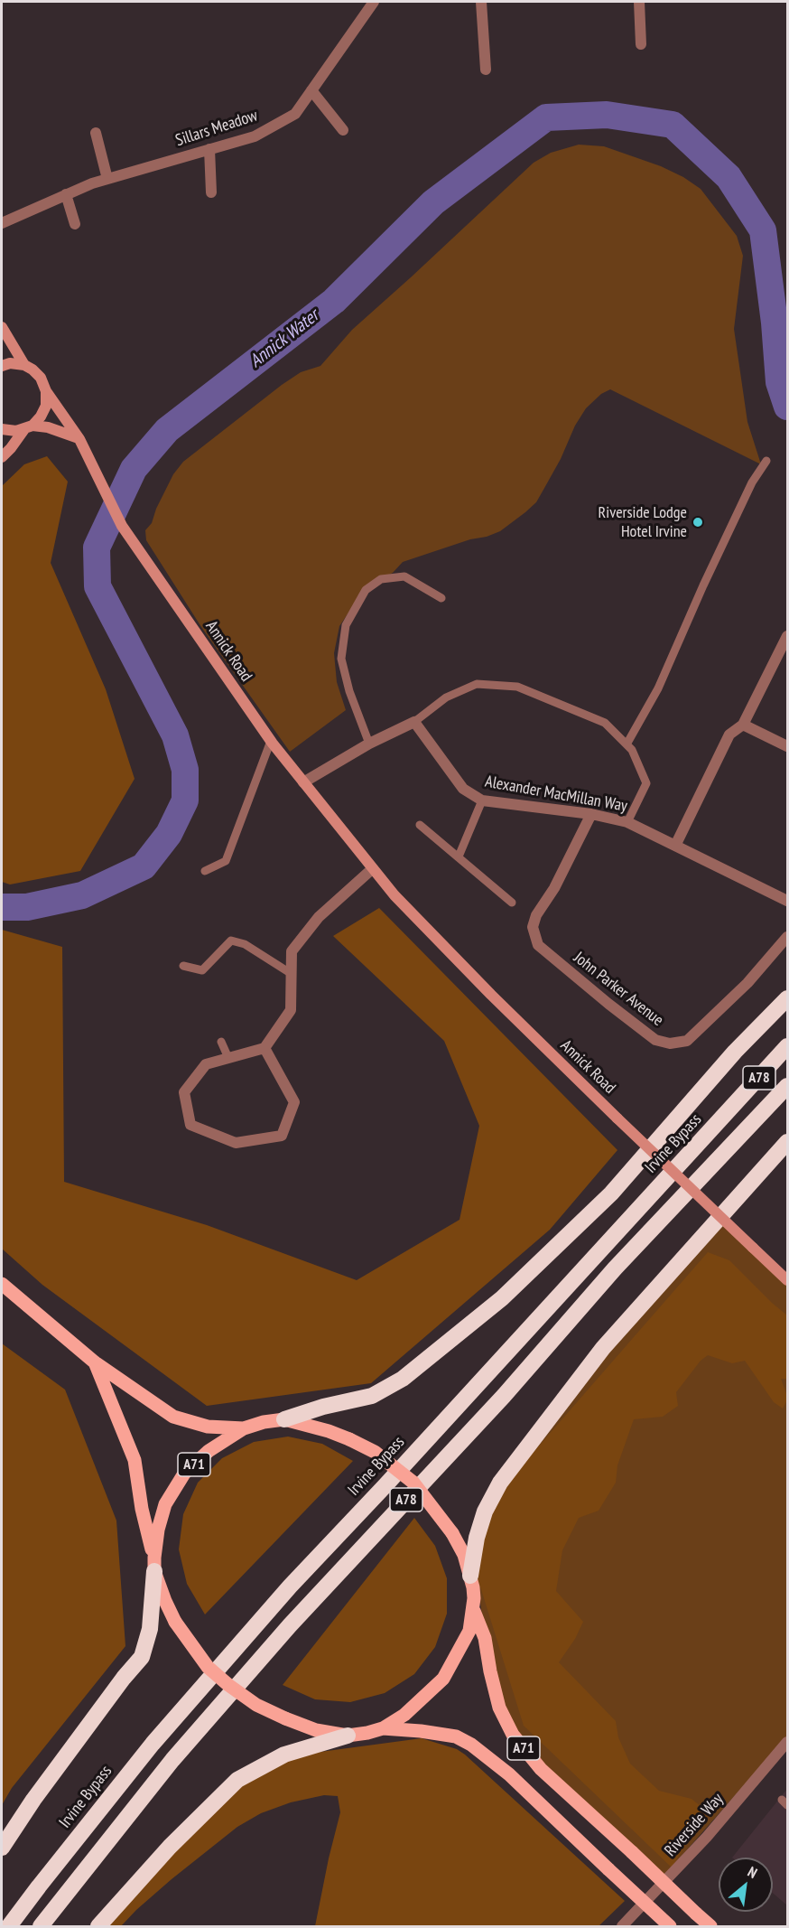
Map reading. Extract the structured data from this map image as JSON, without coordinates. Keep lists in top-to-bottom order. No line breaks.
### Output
{"streets":{"highway":["A78","Irvine Bypass"],"main road":["Annick Road","A71"],"street":["Sillars Meadow","Alexander MacMillan Way","John Parker Avenue","Riverside Way"]},"crossings":[["Alexander MacMillan Way","John Parker Avenue"],["A78","A71"]],"water":["Annick Water"],"places":["Riverside Lodge Hotel Irvine"],"north":"top right"}
